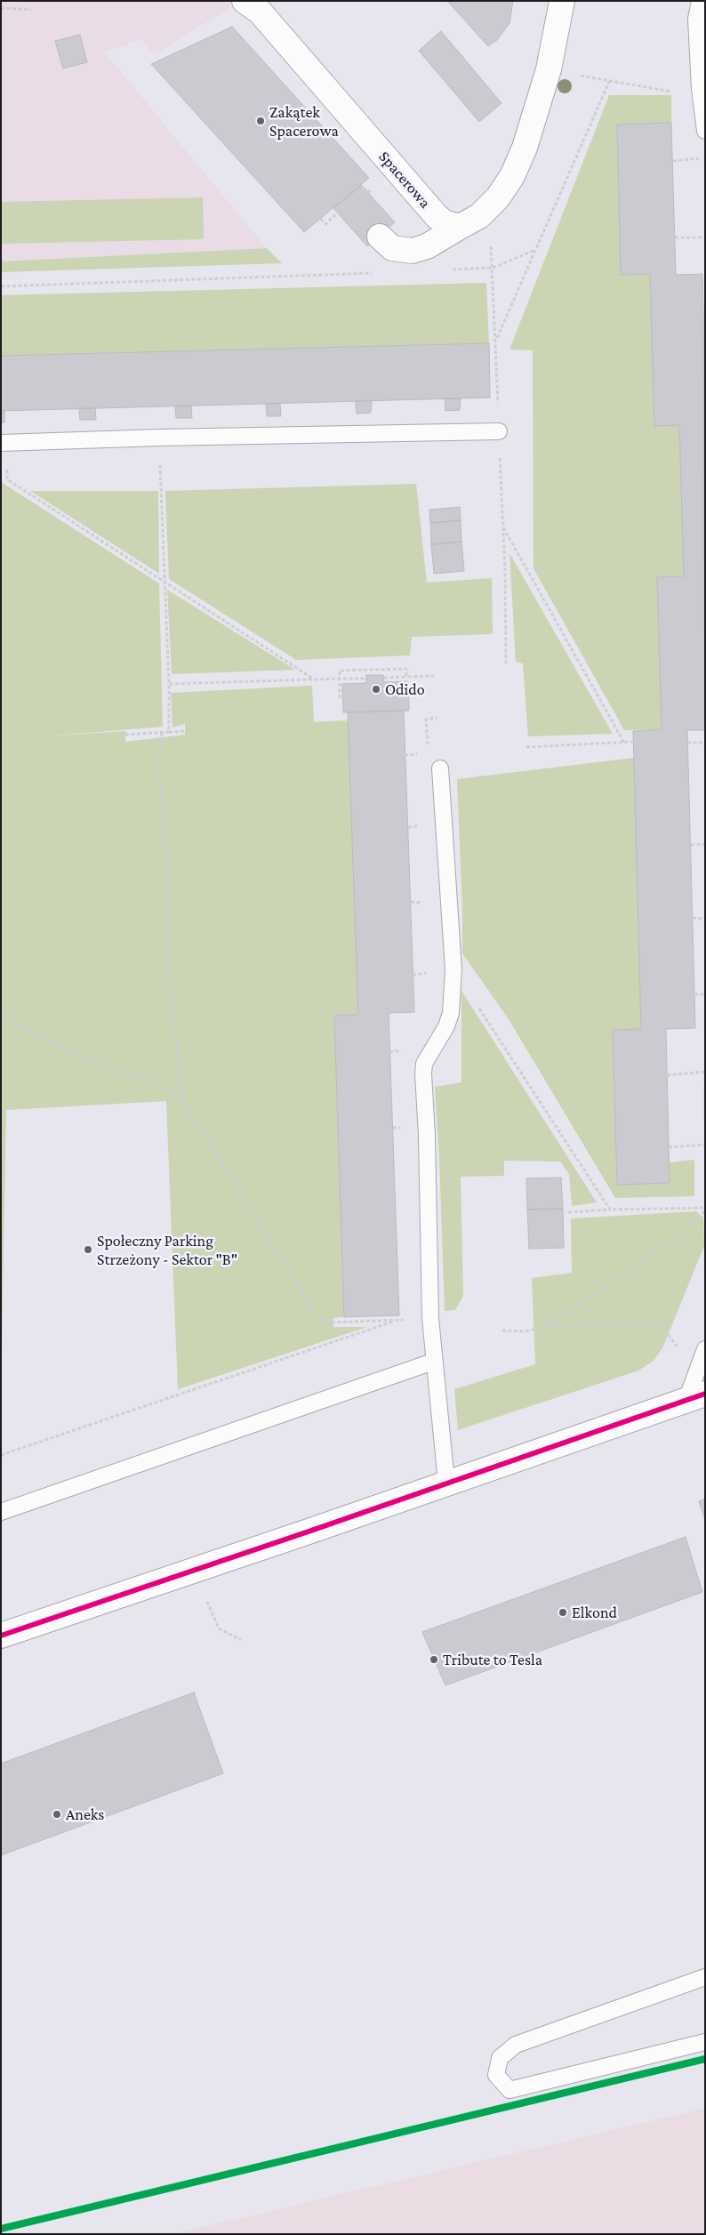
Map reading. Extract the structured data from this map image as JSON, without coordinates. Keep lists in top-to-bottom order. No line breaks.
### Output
{"streets":{"main road":["Spacerowa"]},"places":["Zakątek Spacerowa","Odido","Społeczny Parking Strzeżony - Sektor \"B\"","Elkond","Tribute to Tesla","Aneks"]}
